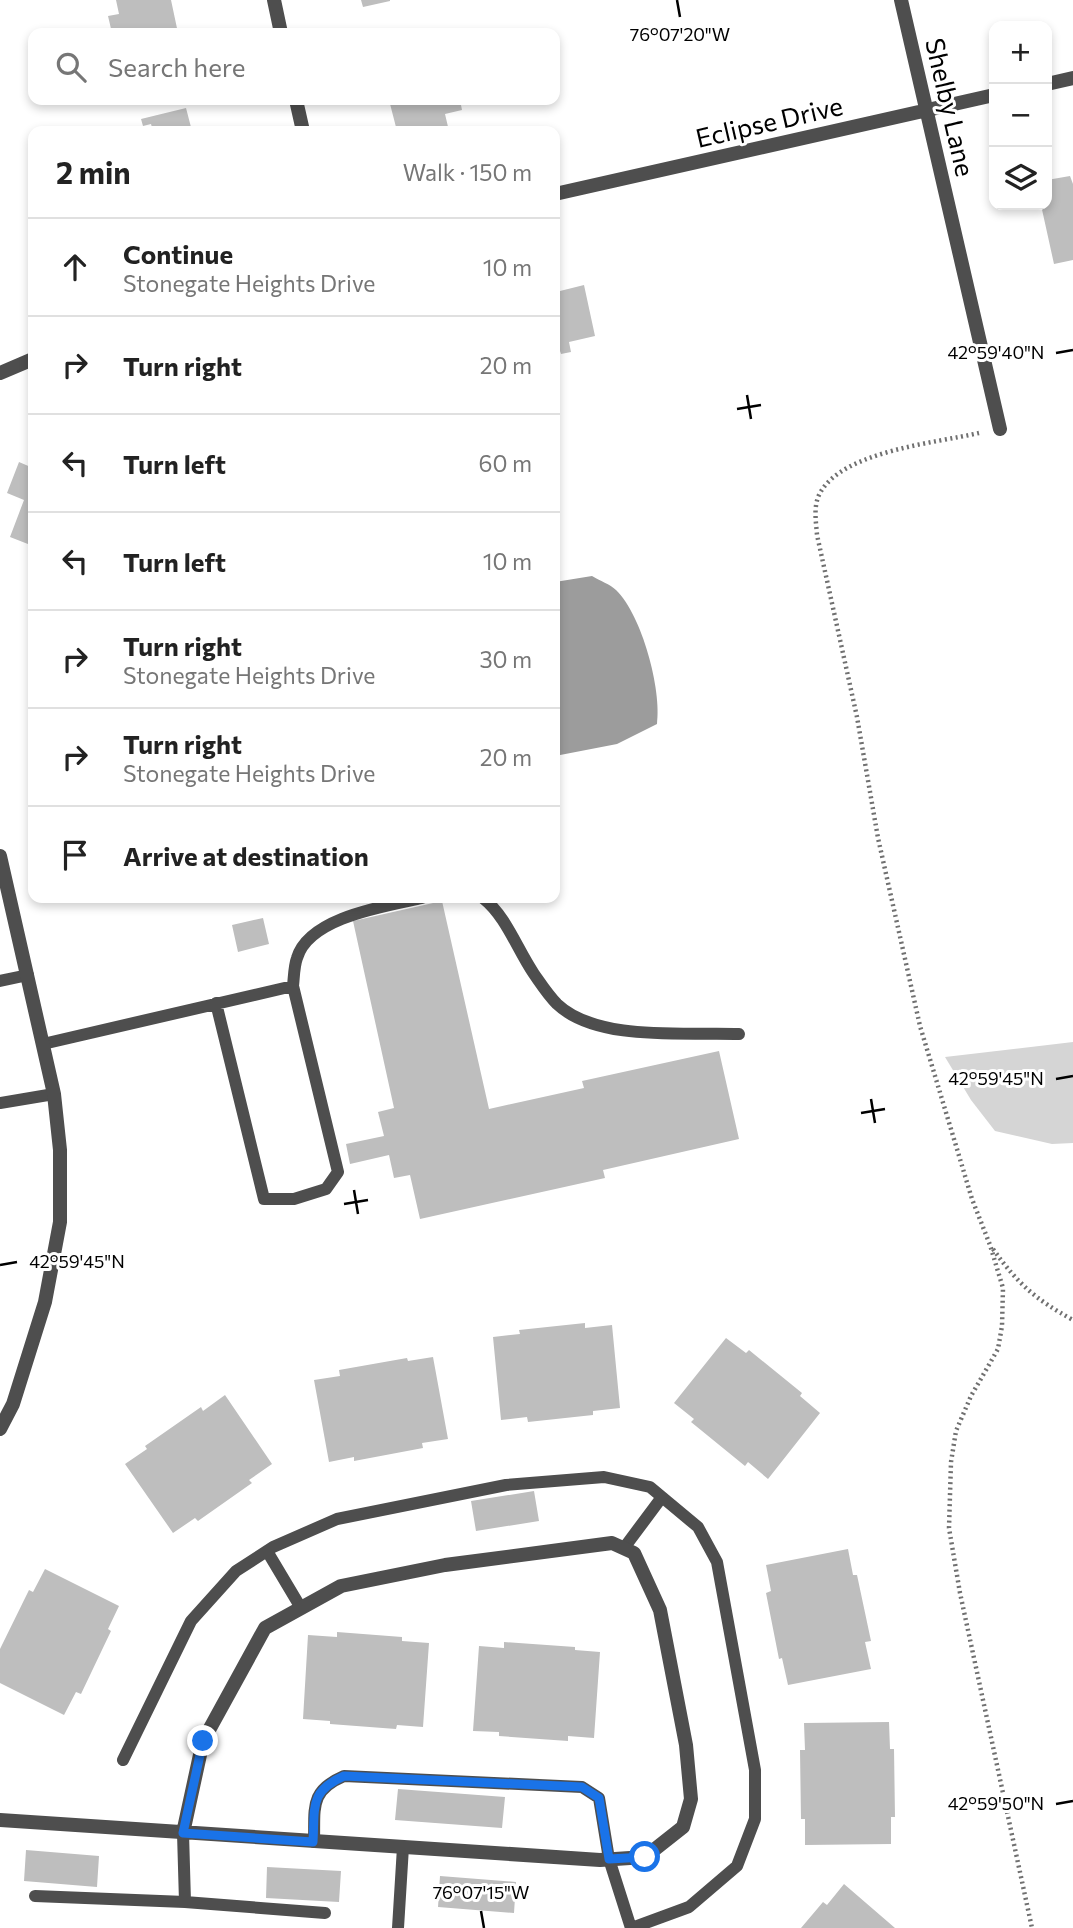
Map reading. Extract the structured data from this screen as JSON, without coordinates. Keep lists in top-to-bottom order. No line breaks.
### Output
{"streets":{"street":["Shelby Lane","Eclipse Drive"]},"crossings":[["Shelby Lane","Eclipse Drive"]],"page":{"map_buttons":["+","−"],"search":"Search here","heading":["2 min","Walk · 150 m"],"list":[["Continue","Stonegate Heights Drive","10 m"],["Turn right","20 m"],["Turn left","60 m"],["Turn left","10 m"],["Turn right","Stonegate Heights Drive","30 m"],["Turn right","Stonegate Heights Drive","20 m"],"Arrive at destination"]},"coordinates":["76°07'20\"W","42°59'40\"N","42°59'45\"N","42°59'50\"N","76°07'15\"W"]}
